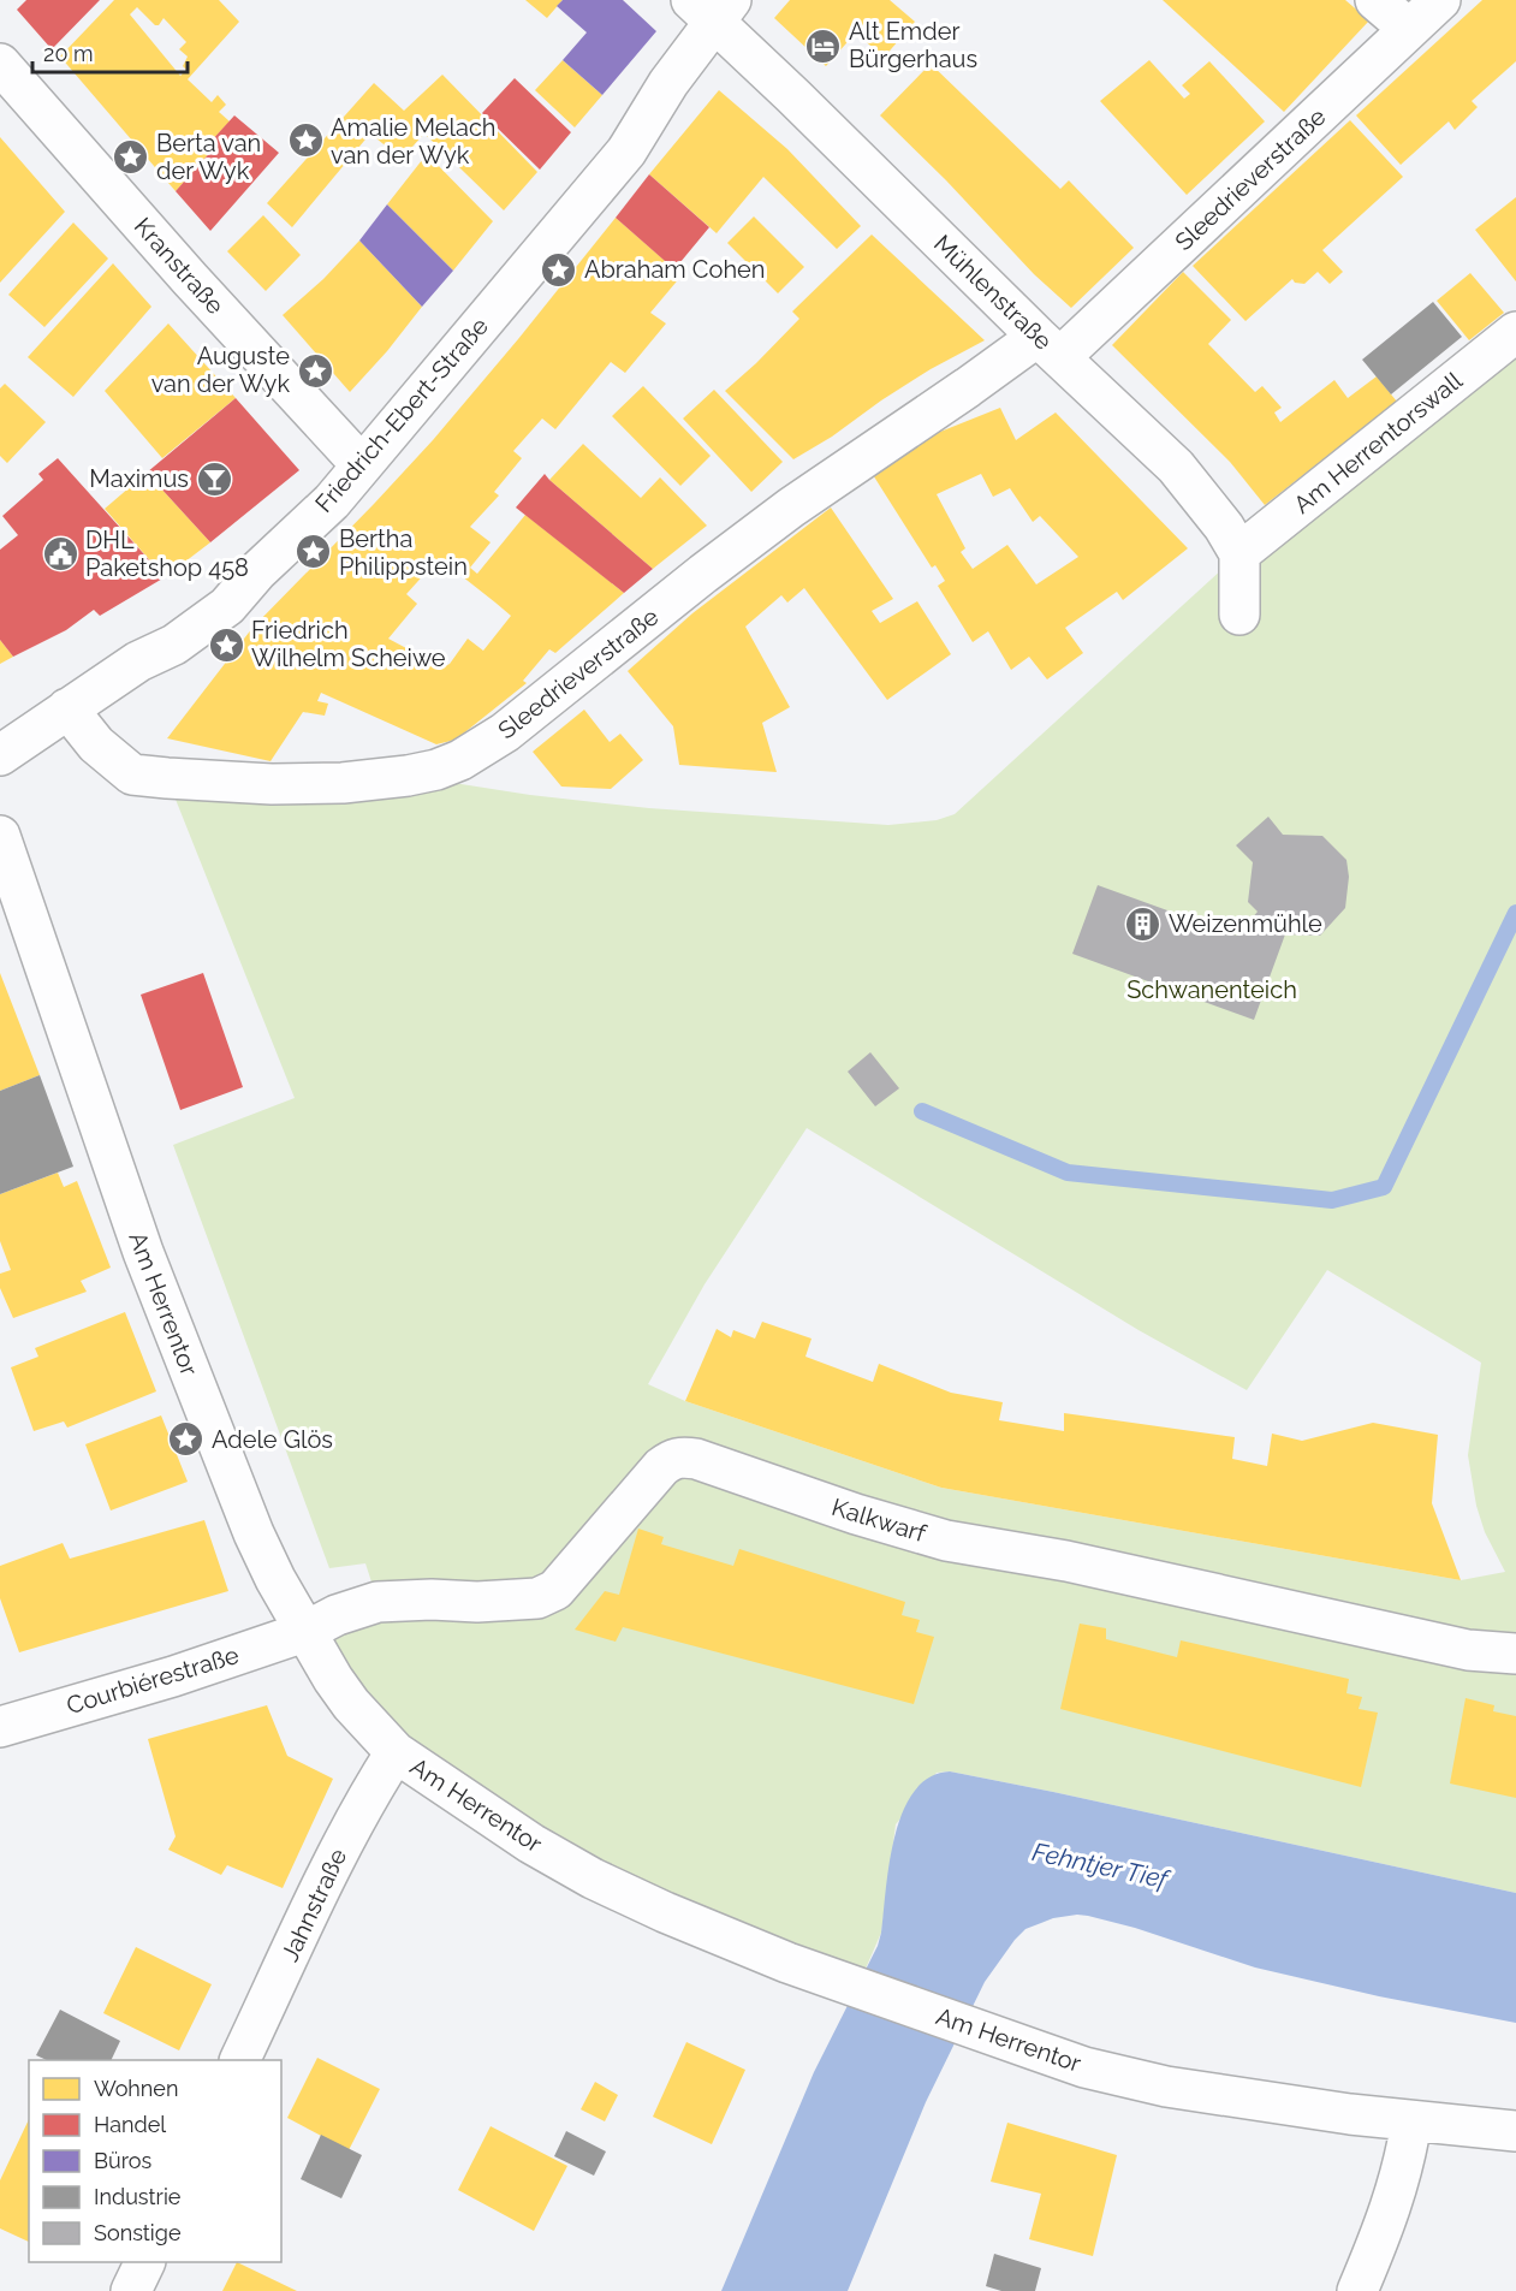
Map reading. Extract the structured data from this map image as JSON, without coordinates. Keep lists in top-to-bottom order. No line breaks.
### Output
{"streets":{"street":["Sleedrieverstraße","Kranstraße","Mühlenstraße","Friedrich-Ebert-Straße","Am Herrentorswall","Am Herrentor","Kalkwarf","Courbiérestraße","Jahnstraße"]},"crossings":[["Sleedrieverstraße","Mühlenstraße"],["Sleedrieverstraße","Friedrich-Ebert-Straße"],["Kranstraße","Friedrich-Ebert-Straße"],["Mühlenstraße","Friedrich-Ebert-Straße"],["Mühlenstraße","Am Herrentorswall"],["Am Herrentor","Kalkwarf"],["Am Herrentor","Courbiérestraße"],["Am Herrentor","Jahnstraße"],["Kalkwarf","Courbiérestraße"]],"water":["Fehntjer Tief"],"parks":["Schwanenteich"],"places":{"hotel":["Alt Emder Bürgerhaus"],"place":["Amalie Melach van der Wyk","Berta van der Wyk","Abraham Cohen","Auguste van der Wyk","Bertha Philippstein","Friedrich Wilhelm Scheiwe","Adele Glös"],"bar":["Maximus"],"public building":["DHL Paketshop 458"],"building":["Weizenmühle"]},"legend":["Wohnen","Handel","Büros","Industrie","Sonstige"],"scale_bar":"20 m"}
